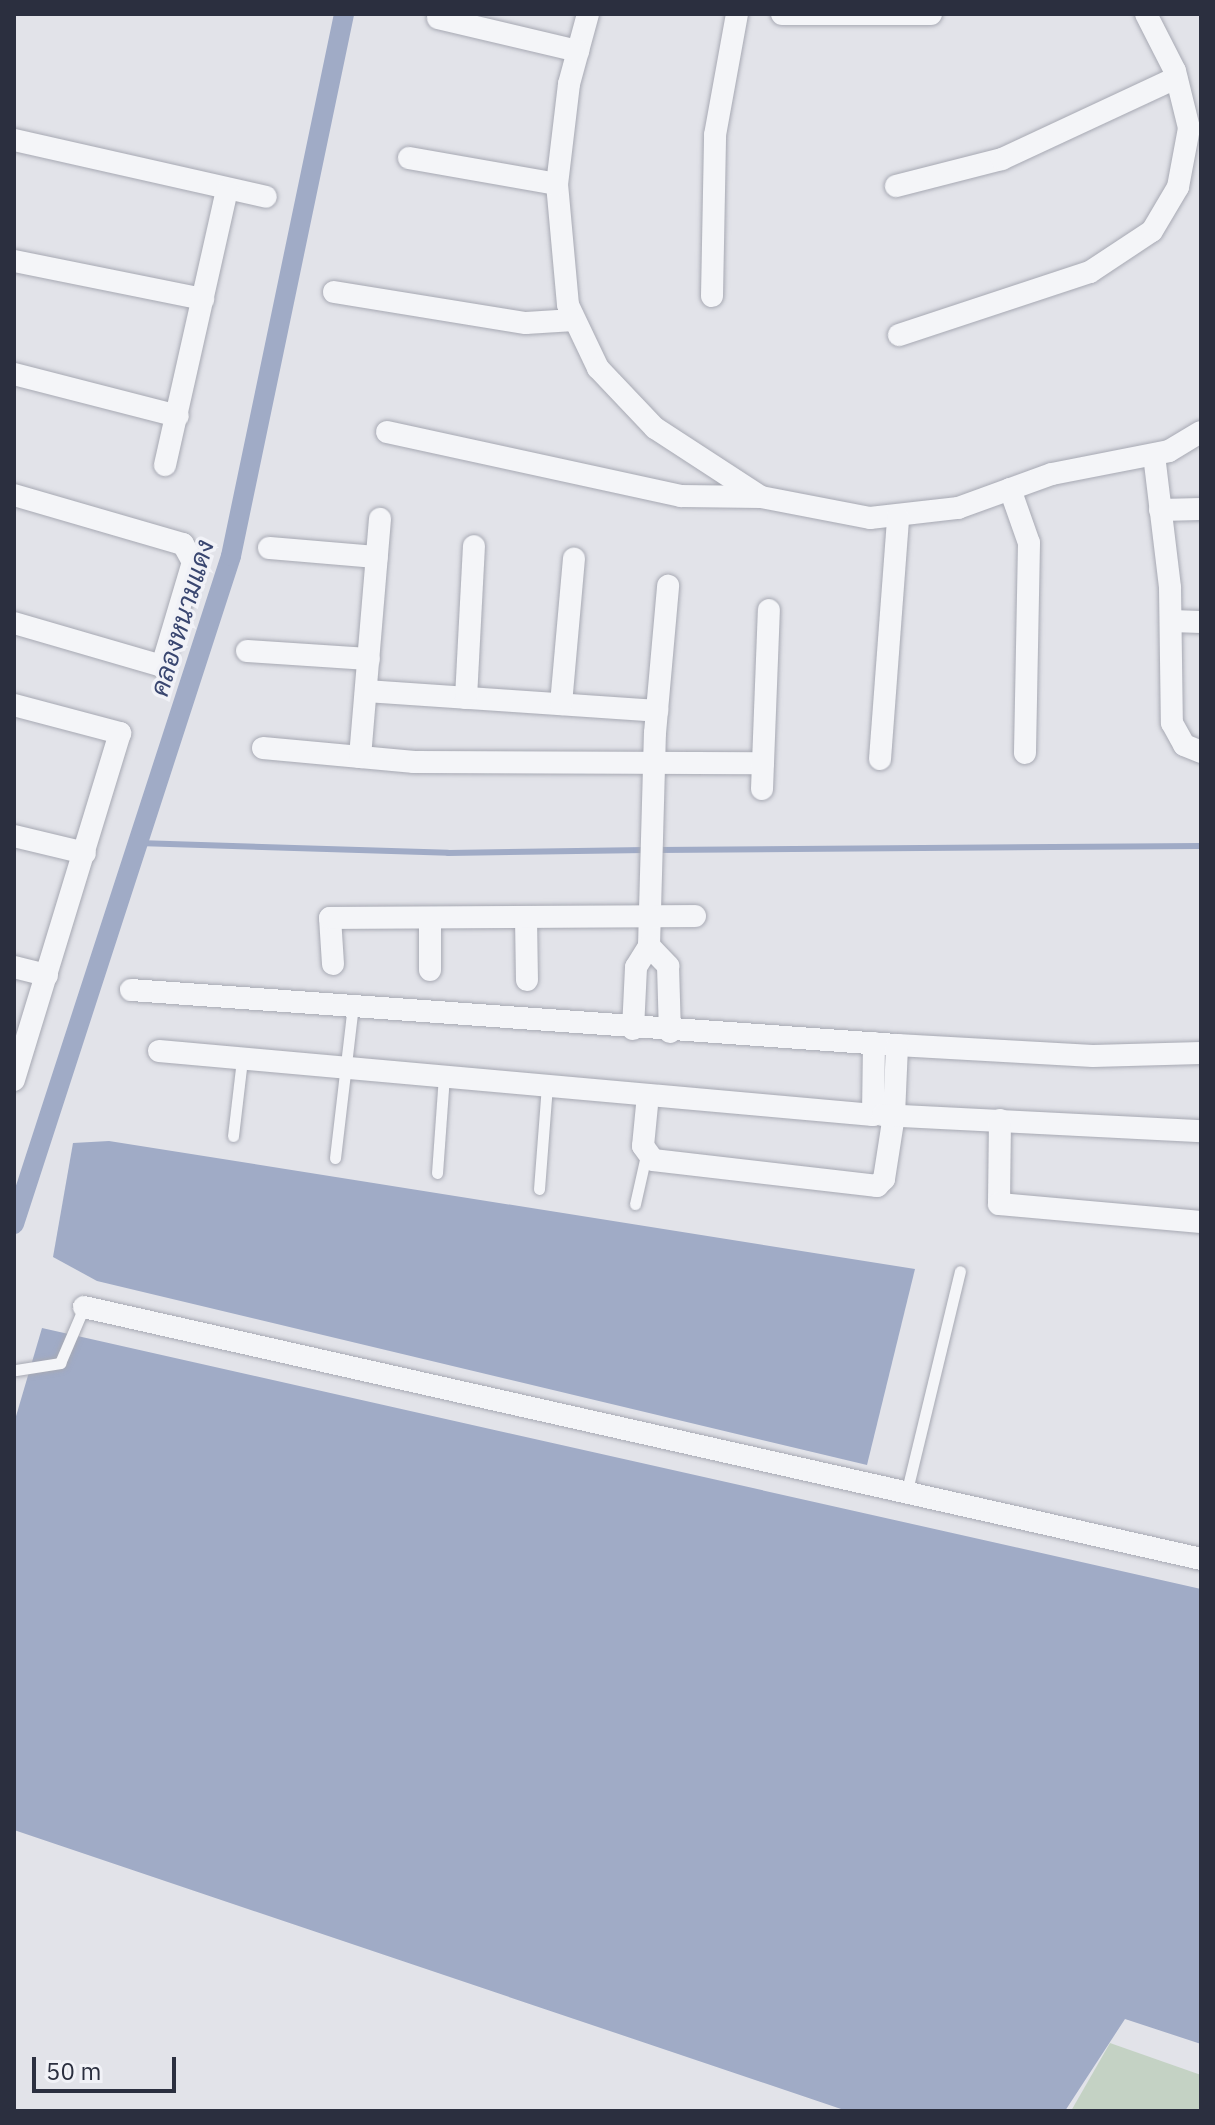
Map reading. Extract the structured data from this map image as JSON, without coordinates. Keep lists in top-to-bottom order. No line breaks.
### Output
{"water":["คลองหนามแดง"],"scale_bar":"50 m"}
